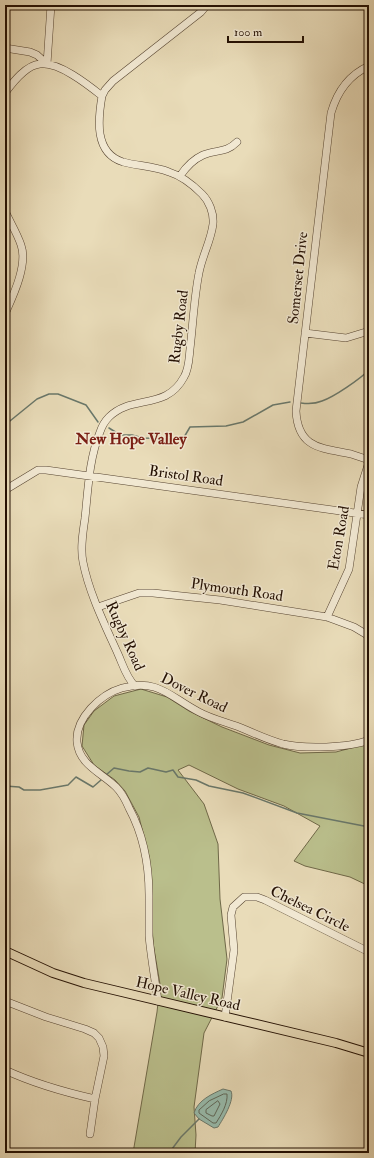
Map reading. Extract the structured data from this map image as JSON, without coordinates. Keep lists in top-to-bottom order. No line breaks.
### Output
{"streets":{"main road":["Hope Valley Road"],"street":["Somerset Drive","Rugby Road","Bristol Road","Eton Road","Plymouth Road","Dover Road","Chelsea Circle"]},"crossings":[["Somerset Drive","Eton Road"],["Rugby Road","Bristol Road"],["Rugby Road","Plymouth Road"],["Rugby Road","Dover Road"],["Bristol Road","Eton Road"],["Eton Road","Plymouth Road"],["Dover Road","Hope Valley Road"],["Chelsea Circle","Hope Valley Road"]],"districts":["New Hope Valley"],"scale_bar":"100 m"}
